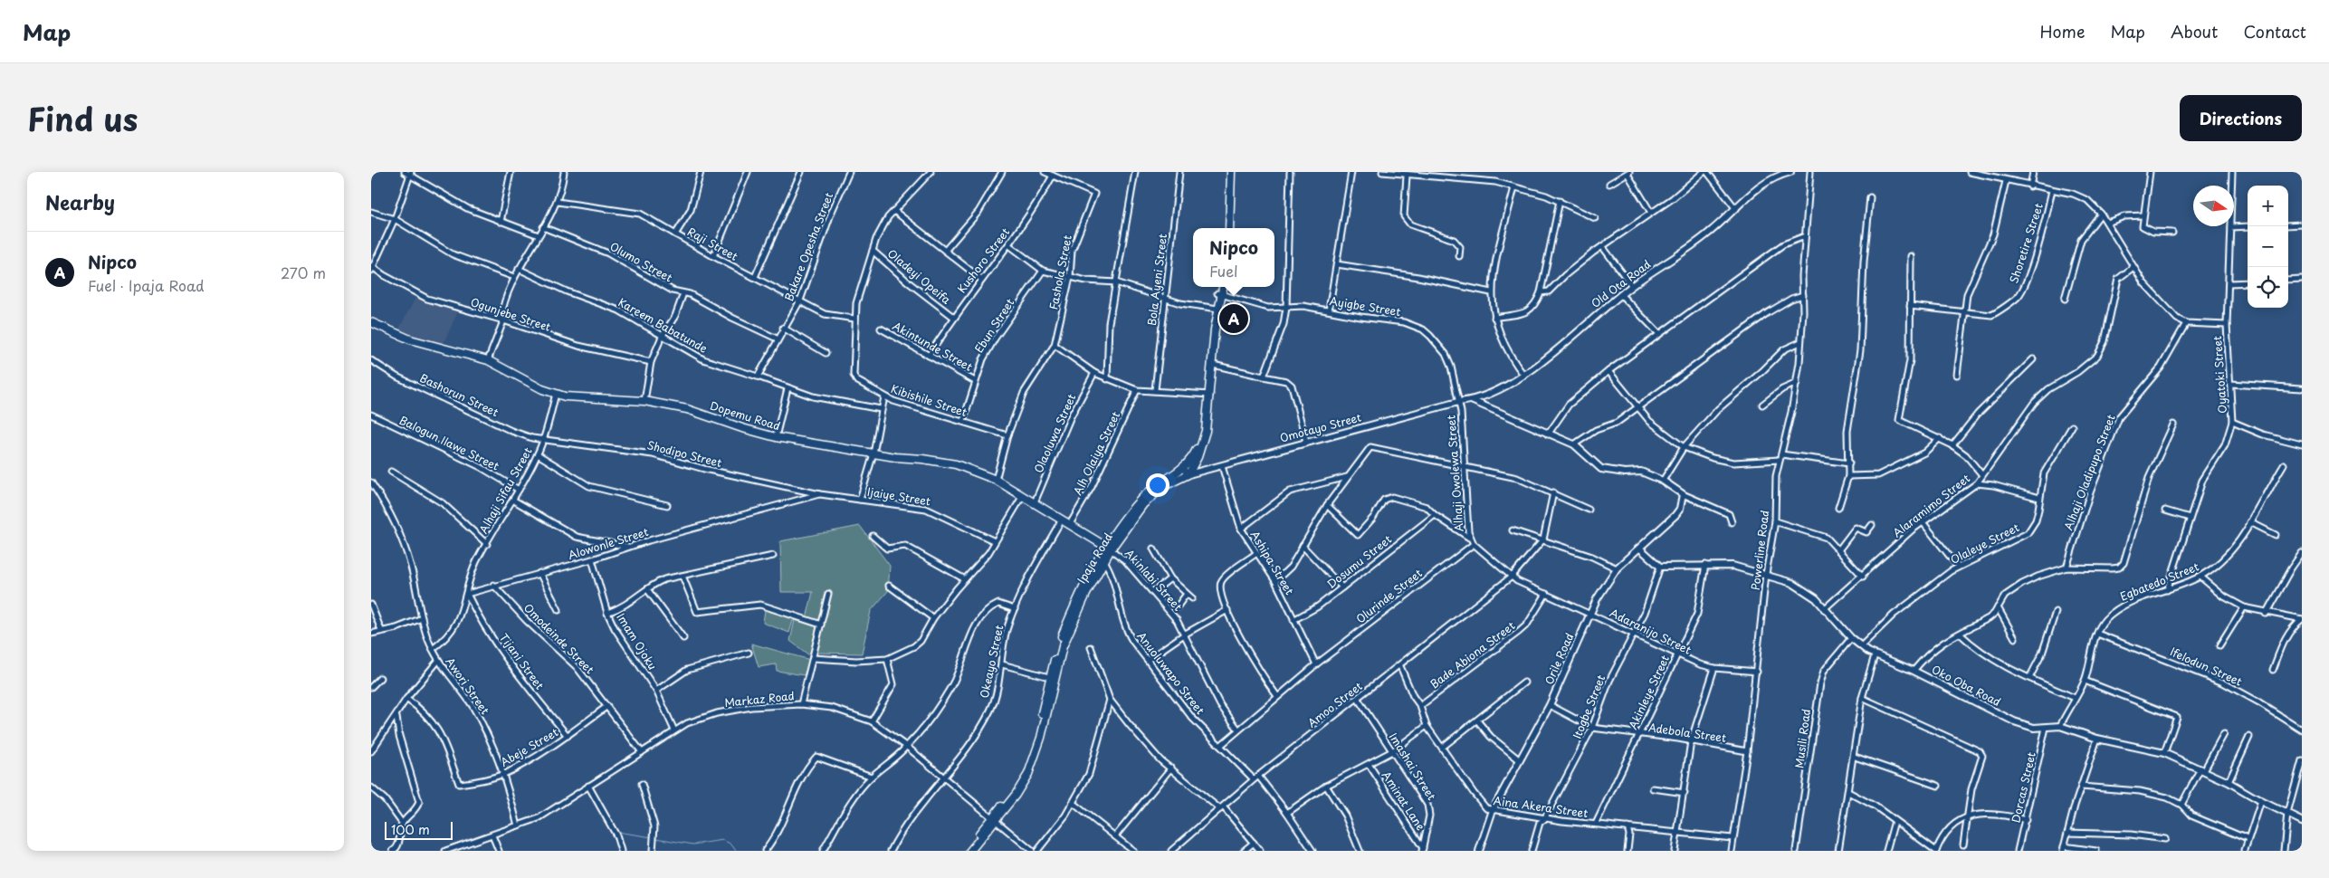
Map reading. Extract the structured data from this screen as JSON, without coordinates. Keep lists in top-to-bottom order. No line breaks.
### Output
{"streets":{"main road":["Dopemu Road","Ipaja Road"],"street":["Shoretire Street","Raji Street","Bakare Opesha Street","Kushoro Street","Olumo Street","Fashola Street","Oladeyi Opeifa","Bola Ayeni Street","Old Ota Road","Ayigbe Street","Ogunjebe Street","Kareem Babatunde","Ebun Street","Akintunde Street","Oyatoki Street","Bashorun Street","Kibishile Street","Omotayo Street","Olaoluwa Street","Balogun Ilawe Street","Alh Olaiya Street","Shodipo Street","Alhaji Oladipupo Street","Alhaji Owolewa Street","Alhaji Sifau Street","Ijaiye Street","Alaramimo Street","Alowonle Street","Olaleye Street","Powerline Road","Dosumu Street","Ashipa Street","Akinlabi Street","Egbatedo Street","Olurinde Street","Adaranijo Street","Omodeinde Street","Imam Ojoku","Bade Abiona Street","Orile Road","Tijani Street","Okeayo Street","Ifelodun Street","Anuoluwapo Street","Awori Street","Oko Oba Road","Akinleye Street","Markaz Road","Amoo Street","Itogbe Street","Adebola Street","Musili Road","Abeje Street","Imashai Street","Dorcas Street","Aminat Lane","Aina Akera Street"]},"crossings":[["Raji Street","Bakare Opesha Street"],["Raji Street","Kibishile Street"],["Bakare Opesha Street","Olumo Street"],["Bakare Opesha Street","Kareem Babatunde"],["Kushoro Street","Fashola Street"],["Kushoro Street","Oladeyi Opeifa"],["Kushoro Street","Akintunde Street"],["Fashola Street","Kibishile Street"],["Fashola Street","Dopemu Road"],["Old Ota Road","Ayigbe Street"],["Old Ota Road","Omotayo Street"],["Old Ota Road","Alhaji Owolewa Street"],["Ayigbe Street","Omotayo Street"],["Ayigbe Street","Alhaji Owolewa Street"],["Ebun Street","Akintunde Street"],["Ebun Street","Kibishile Street"],["Oyatoki Street","Egbatedo Street"],["Bashorun Street","Shodipo Street"],["Bashorun Street","Alhaji Sifau Street"],["Dopemu Road","Olaoluwa Street"],["Dopemu Road","Alh Olaiya Street"],["Dopemu Road","Alhaji Sifau Street"],["Dopemu Road","Ipaja Road"],["Dopemu Road","Akinlabi Street"],["Dopemu Road","Okeayo Street"],["Omotayo Street","Alhaji Owolewa Street"],["Omotayo Street","Ipaja Road"],["Omotayo Street","Ashipa Street"],["Balogun Ilawe Street","Alhaji Sifau Street"],["Shodipo Street","Alhaji Sifau Street"],["Shodipo Street","Ijaiye Street"],["Shodipo Street","Alowonle Street"],["Alhaji Owolewa Street","Olurinde Street"],["Alhaji Owolewa Street","Adaranijo Street"],["Alhaji Owolewa Street","Amoo Street"],["Alhaji Sifau Street","Alowonle Street"],["Alhaji Sifau Street","Tijani Street"],["Ijaiye Street","Alowonle Street"],["Alaramimo Street","Oko Oba Road"],["Alowonle Street","Omodeinde Street"],["Alowonle Street","Imam Ojoku"],["Alowonle Street","Tijani Street"],["Olaleye Street","Oko Oba Road"],["Powerline Road","Adaranijo Street"],["Powerline Road","Oko Oba Road"],["Powerline Road","Adebola Street"],["Powerline Road","Aina Akera Street"],["Ipaja Road","Akinlabi Street"],["Ipaja Road","Anuoluwapo Street"],["Ipaja Road","Markaz Road"],["Dosumu Street","Ashipa Street"],["Ashipa Street","Olurinde Street"],["Akinlabi Street","Olurinde Street"],["Egbatedo Street","Ifelodun Street"],["Egbatedo Street","Oko Oba Road"],["Olurinde Street","Anuoluwapo Street"],["Adaranijo Street","Bade Abiona Street"],["Adaranijo Street","Orile Road"],["Adaranijo Street","Akinleye Street"],["Adaranijo Street","Amoo Street"],["Adaranijo Street","Itogbe Street"],["Omodeinde Street","Markaz Road"],["Omodeinde Street","Abeje Street"],["Imam Ojoku","Markaz Road"],["Bade Abiona Street","Aina Akera Street"],["Orile Road","Adebola Street"],["Orile Road","Aina Akera Street"],["Tijani Street","Abeje Street"],["Okeayo Street","Markaz Road"],["Anuoluwapo Street","Amoo Street"],["Awori Street","Markaz Road"],["Awori Street","Abeje Street"],["Oko Oba Road","Akinleye Street"],["Oko Oba Road","Itogbe Street"],["Oko Oba Road","Musili Road"],["Oko Oba Road","Dorcas Street"],["Akinleye Street","Adebola Street"],["Akinleye Street","Aina Akera Street"],["Amoo Street","Imashai Street"],["Amoo Street","Aina Akera Street"],["Itogbe Street","Adebola Street"],["Itogbe Street","Aina Akera Street"],["Imashai Street","Aminat Lane"]],"scale_bar":"100 m","north":"right","page":{"header":"Map","nav":["Home","Map","About","Contact"],"title":"Find us","buttons":"Directions","heading":"Nearby","map_buttons":["+","−"],"popup":["Nipco","Fuel"],"list":[{"mark":"A","name":"Nipco","note":"Fuel · Ipaja Road","value":"270 m"}],"pins":"A","scale":"100 m"}}
